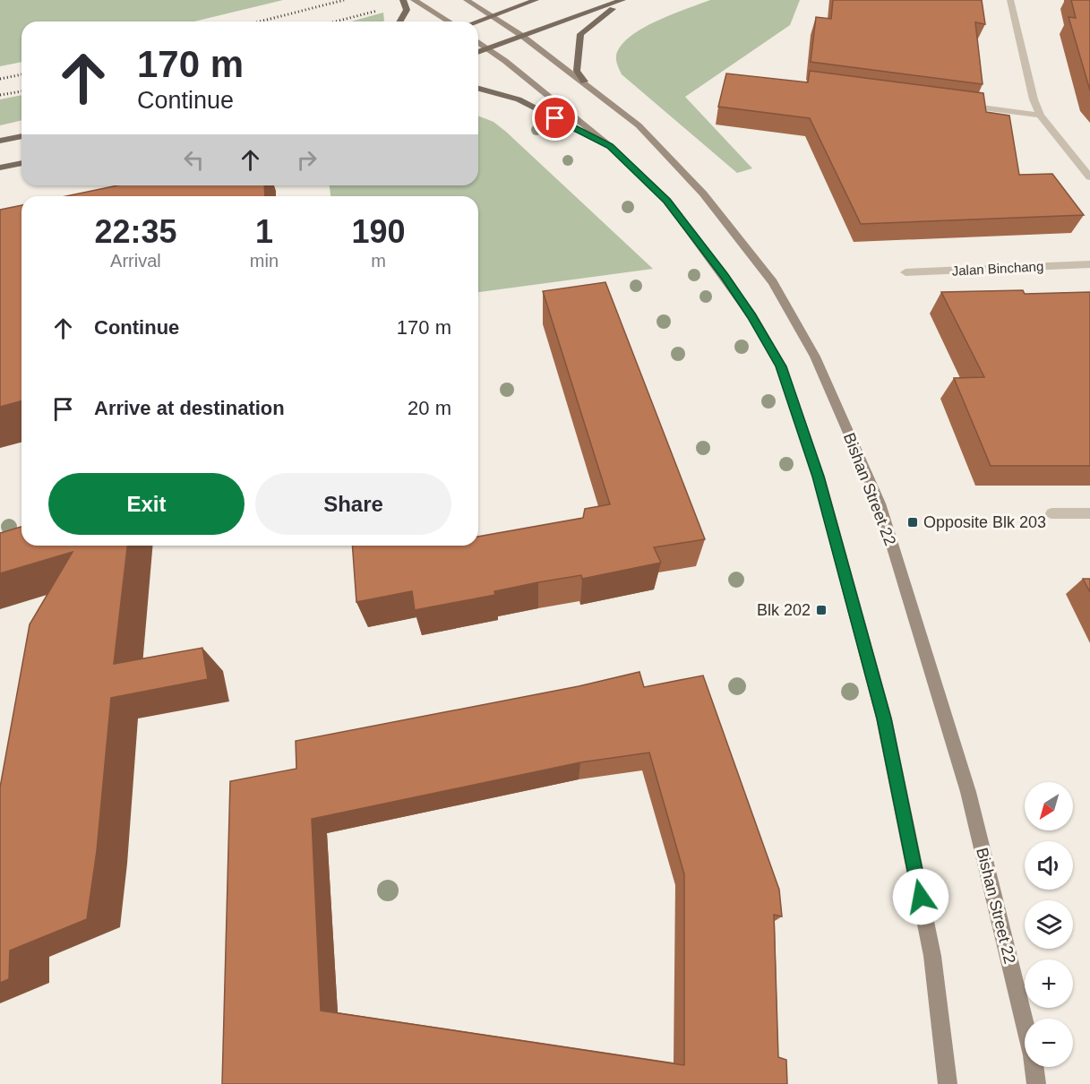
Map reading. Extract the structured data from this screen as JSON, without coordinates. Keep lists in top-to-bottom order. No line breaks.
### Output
{"streets":{"main road":["Bishan Street 22"],"street":["Jalan Binchang"]},"places":{"transit":["Opposite Blk 203","Blk 202"]},"north":"bottom left","page":{"turn":["170 m","Continue"],"eta":["22:35","Arrival","1","min","190","m"],"list":[{"name":"Continue","value":"170 m"},{"name":"Arrive at destination","value":"20 m"}],"buttons":["Exit","Share"],"map_buttons":["+","−"]}}
